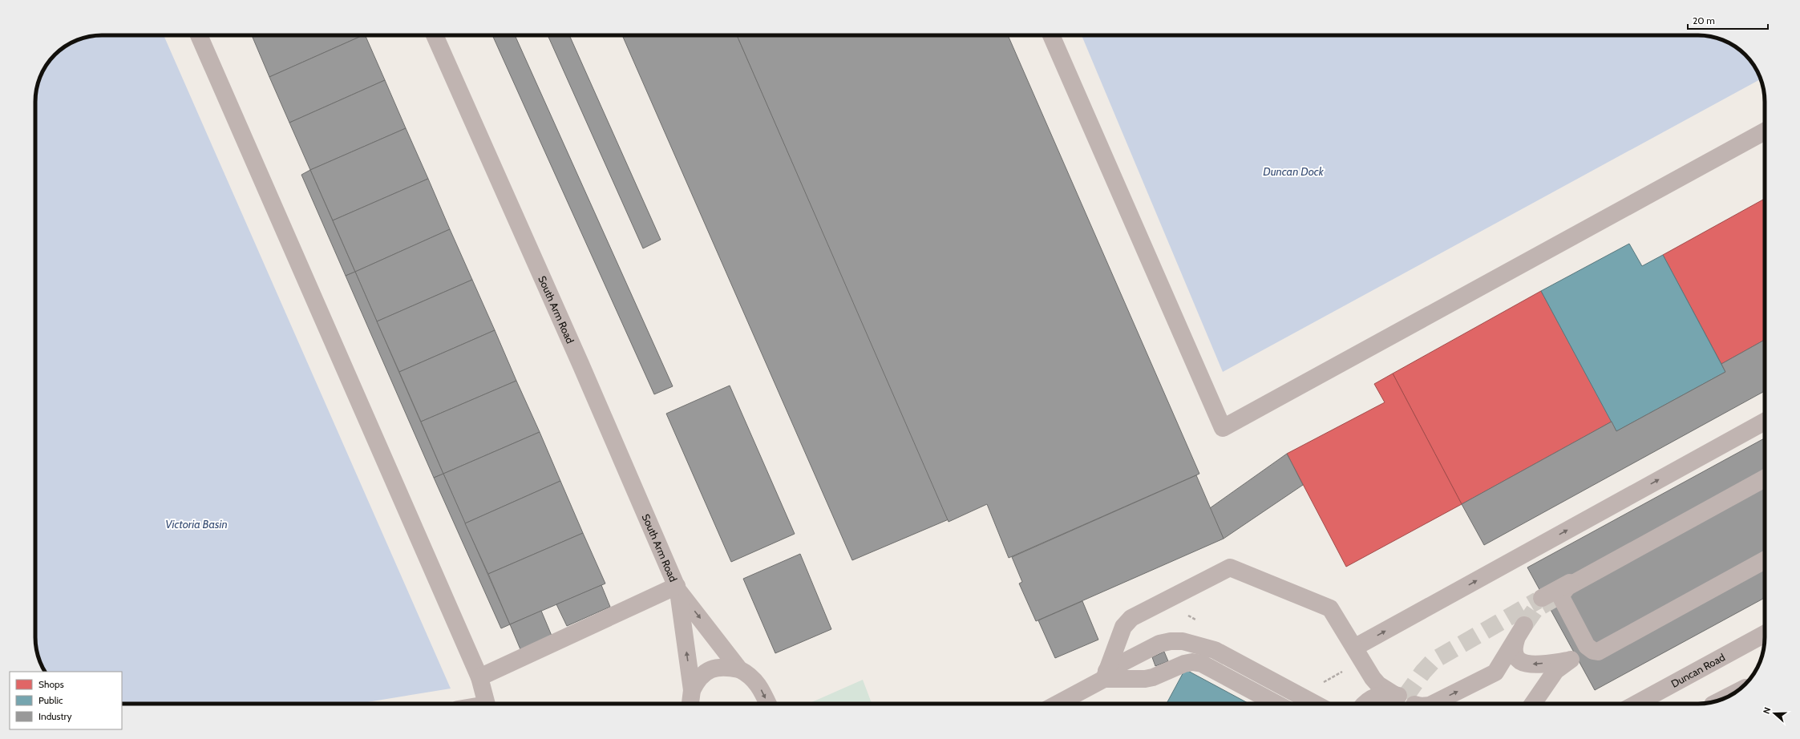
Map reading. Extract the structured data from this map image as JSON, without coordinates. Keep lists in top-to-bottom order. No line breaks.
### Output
{"streets":{"street":["South Arm Road","Duncan Road"]},"water":["Duncan Dock","Victoria Basin"],"legend":["Shops","Public","Industry"],"scale_bar":"20 m","north":"left"}
